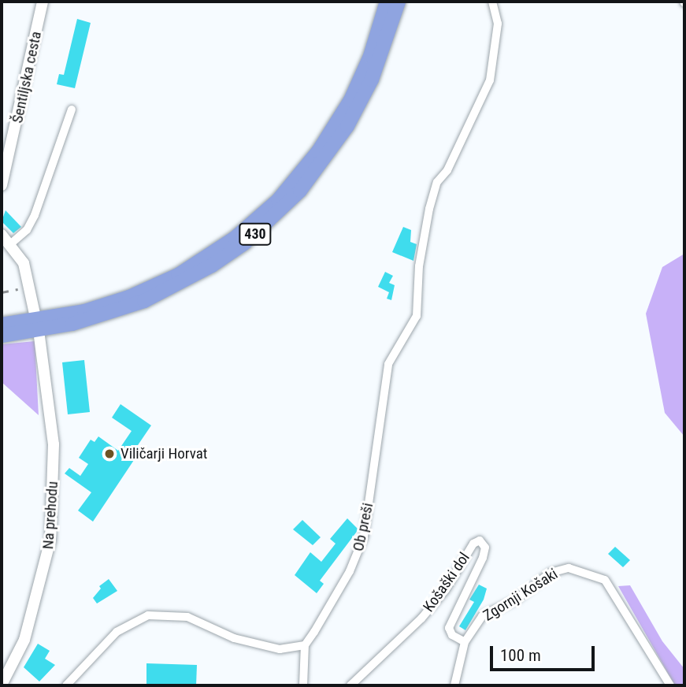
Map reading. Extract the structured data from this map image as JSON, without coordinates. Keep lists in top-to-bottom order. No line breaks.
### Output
{"streets":{"highway":["430"],"street":["Šentiljska cesta","Na prehodu","Ob preši","Košaški dol","Zgornji Košaki"]},"crossings":[["Košaški dol","Zgornji Košaki"]],"places":["Viličarji Horvat"],"scale_bar":"100 m"}
